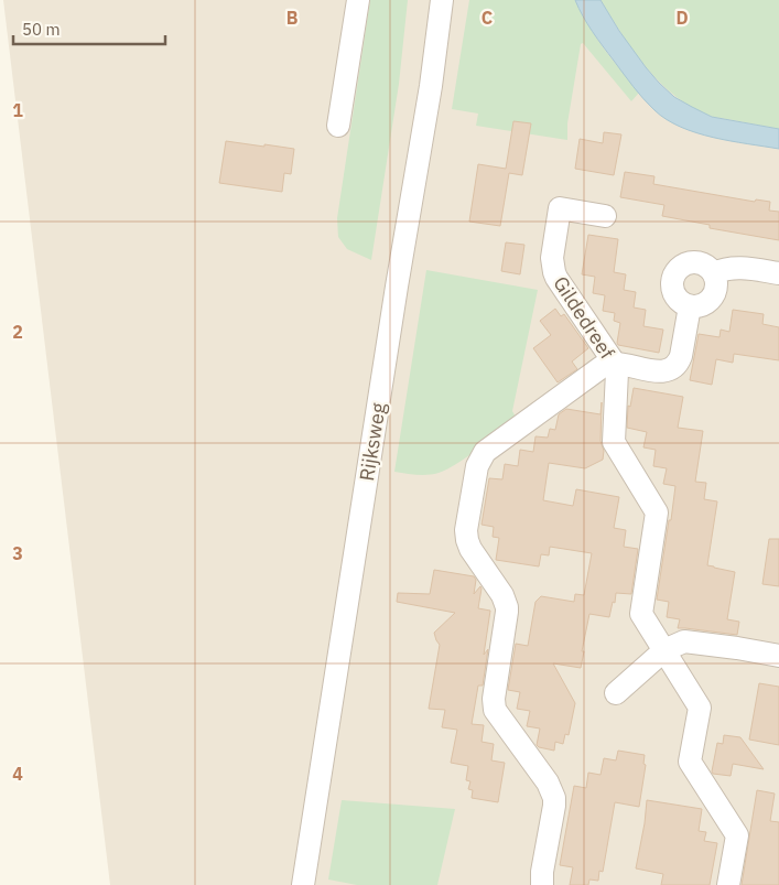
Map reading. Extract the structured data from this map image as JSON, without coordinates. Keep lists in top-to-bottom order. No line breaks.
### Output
{"streets":{"street":["Gildedreef","Rijksweg"]},"scale_bar":"50 m","grid":{"columns":["B","C","D"],"rows":["1","2","3","4"]}}
